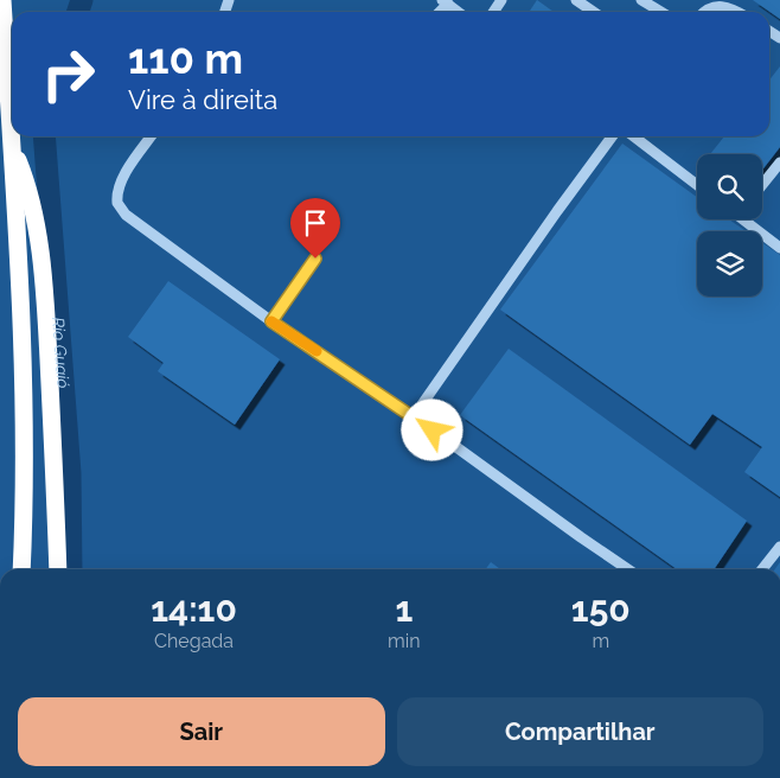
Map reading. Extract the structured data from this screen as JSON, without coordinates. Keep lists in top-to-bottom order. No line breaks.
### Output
{"water":["Rio Guaió"],"page":{"turn":["110 m","Vire à direita"],"eta":["14:10","Chegada","1","min","150","m"],"buttons":["Sair","Compartilhar"]}}
